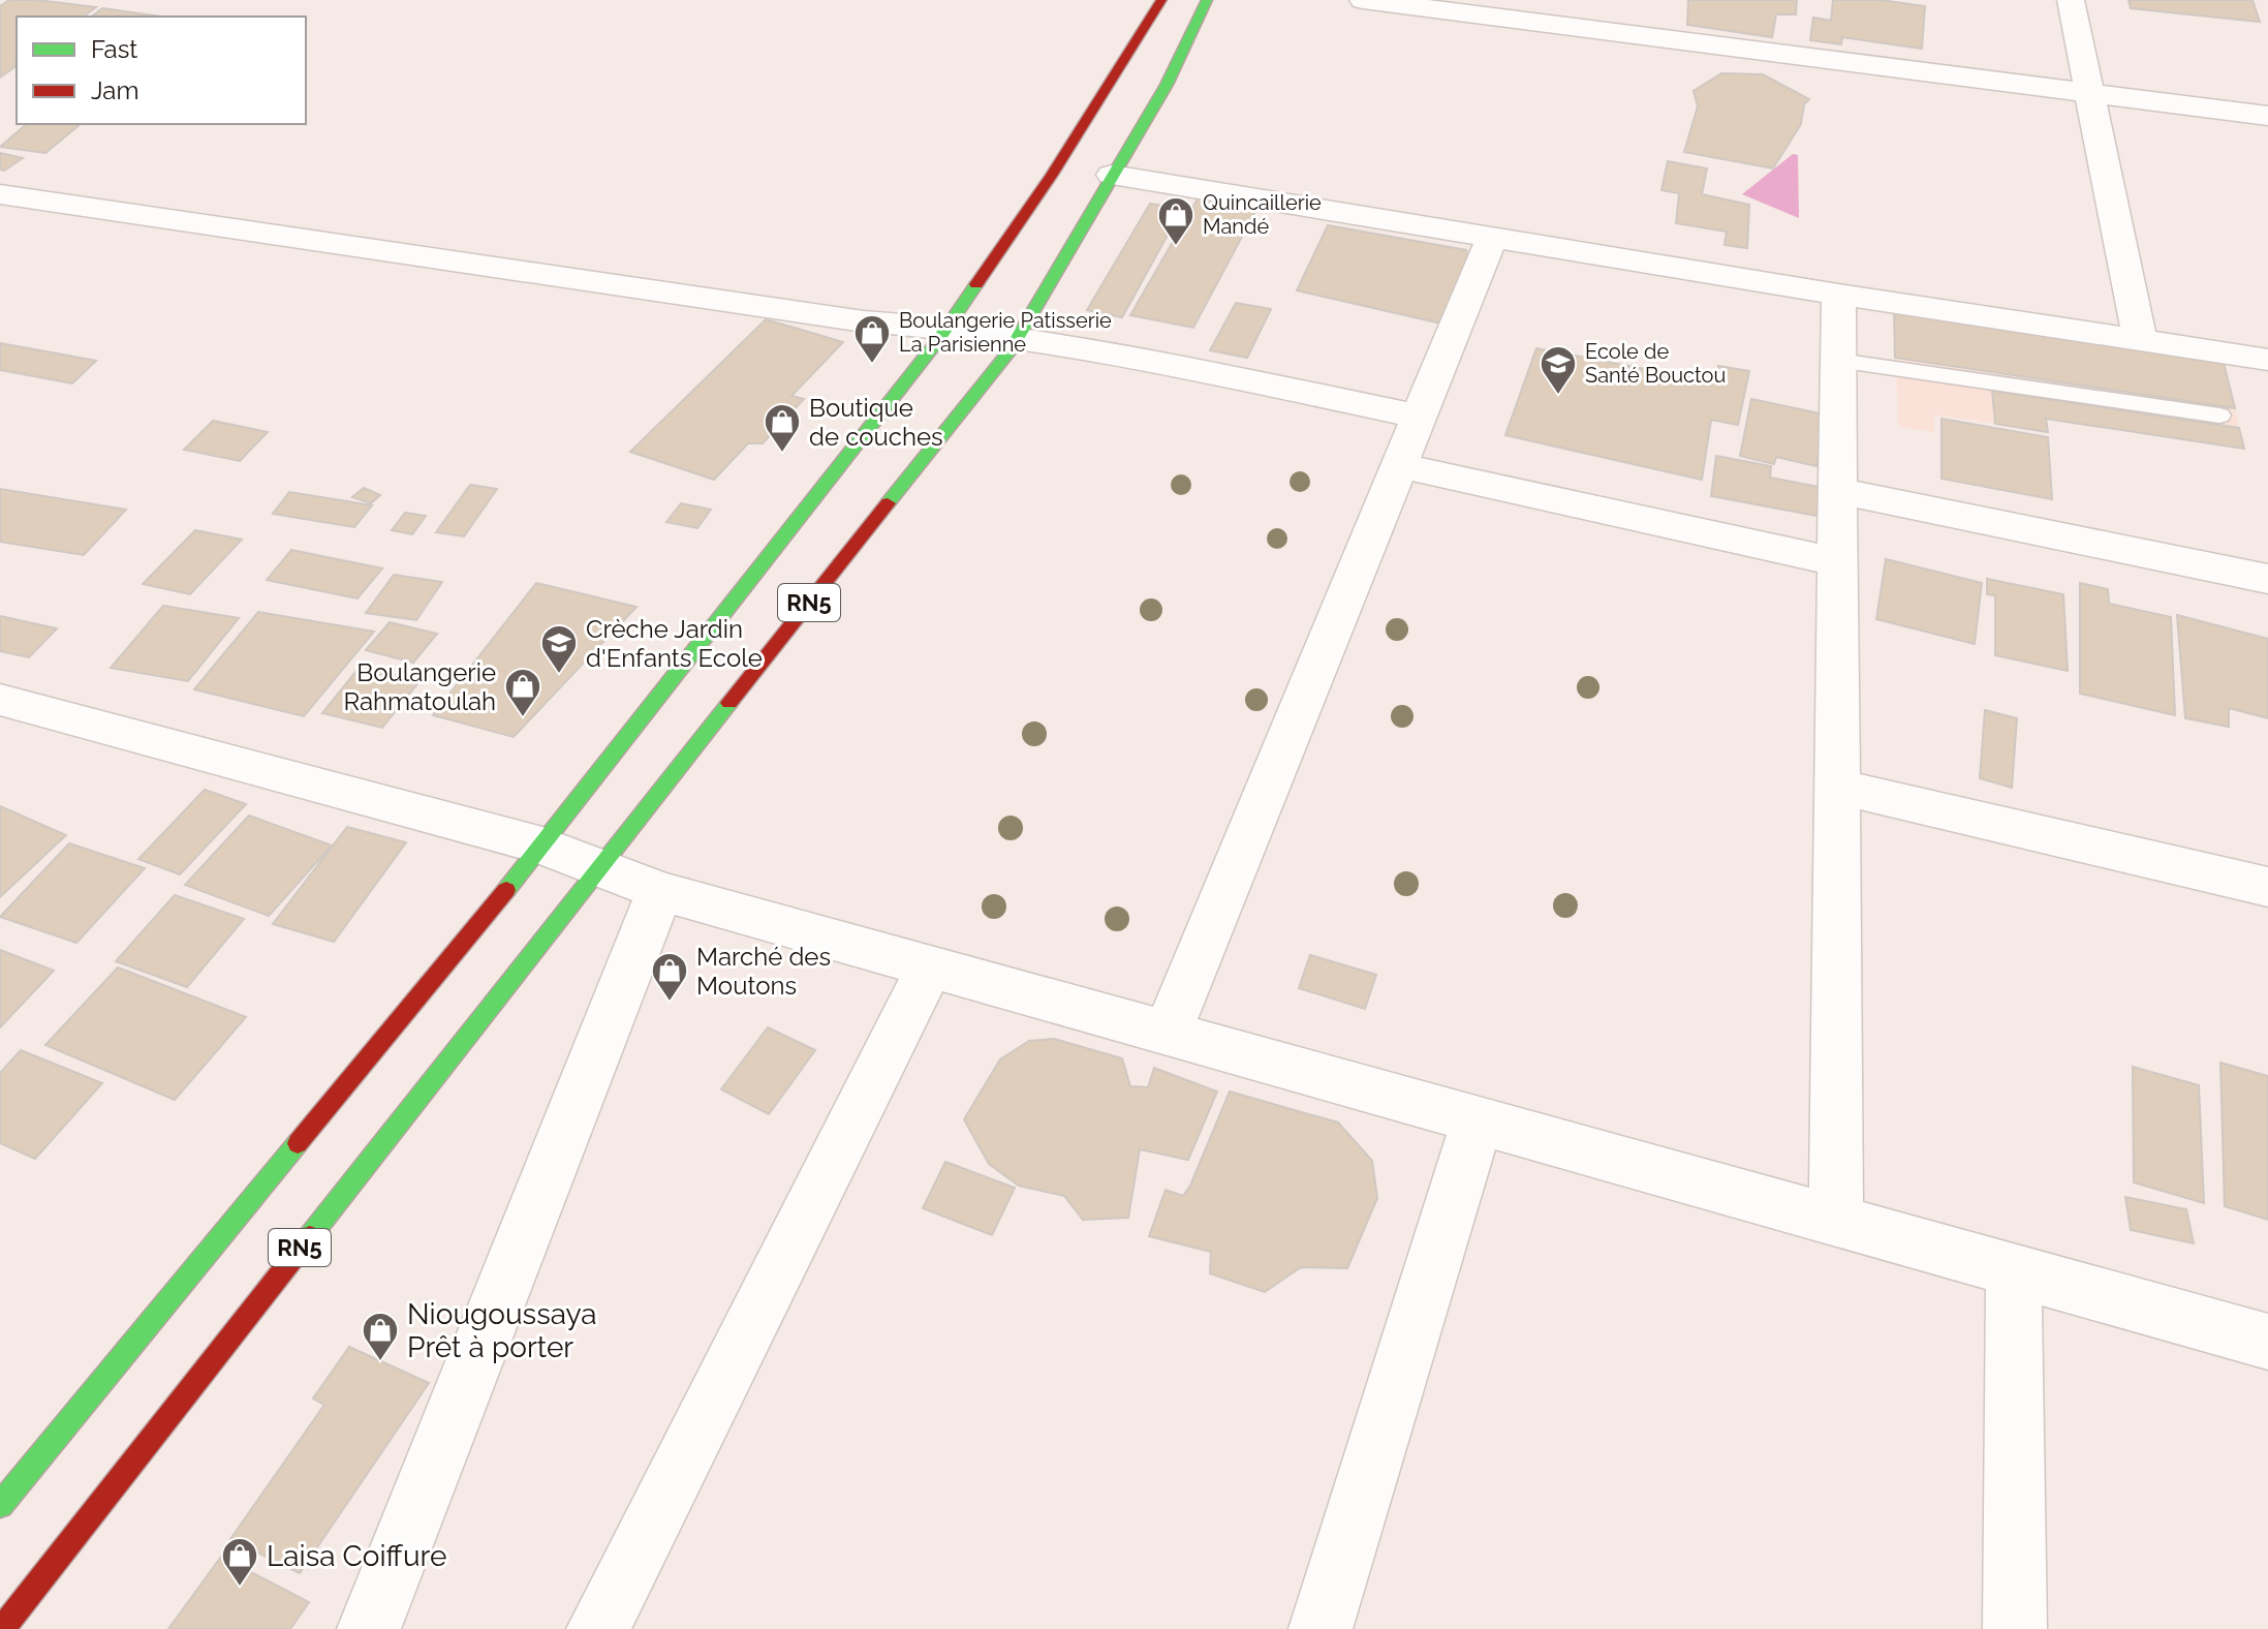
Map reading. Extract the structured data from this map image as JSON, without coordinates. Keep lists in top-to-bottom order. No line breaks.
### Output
{"streets":{"highway":["RN5"]},"places":{"shop":["Quincaillerie Mandé","Boulangerie Patisserie La Parisienne","Boutique de couches","Boulangerie Rahmatoulah","Marché des Moutons","Niougoussaya Prêt à porter","Laisa Coiffure"],"school or university":["Ecole de Santé Bouctou","Crèche Jardin d'Enfants Ecole"]},"legend":["Fast","Jam"]}
